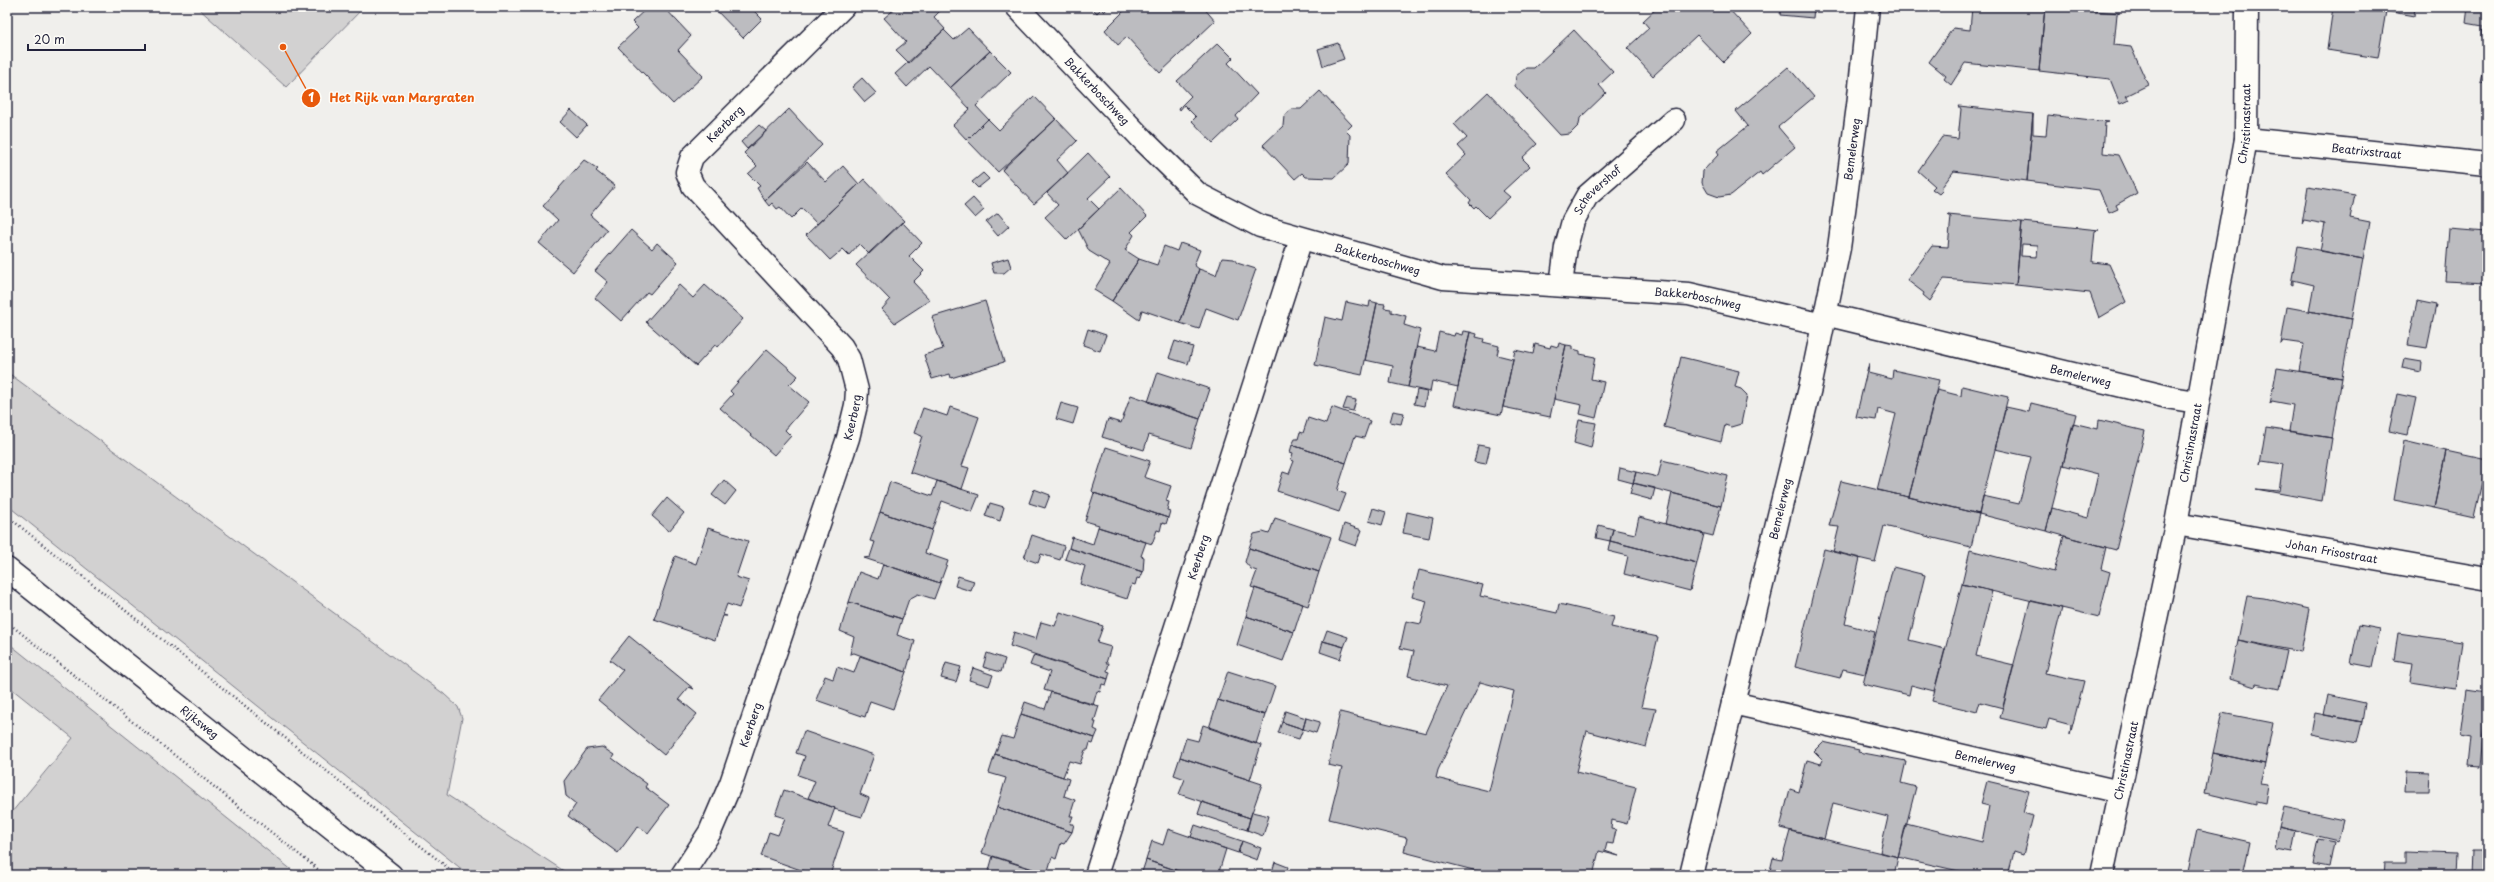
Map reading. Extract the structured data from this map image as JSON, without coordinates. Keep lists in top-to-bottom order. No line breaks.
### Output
{"streets":{"street":["Bakkerboschweg","Keerberg","Christinastraat","Bemelerweg","Beatrixstraat","Schevershof","Johan Frisostraat","Rijksweg"]},"crossings":[["Bakkerboschweg","Keerberg"],["Bakkerboschweg","Bemelerweg"],["Bakkerboschweg","Schevershof"],["Christinastraat","Bemelerweg"],["Christinastraat","Beatrixstraat"],["Christinastraat","Johan Frisostraat"]],"places":["Het Rijk van Margraten"],"scale_bar":"20 m"}
